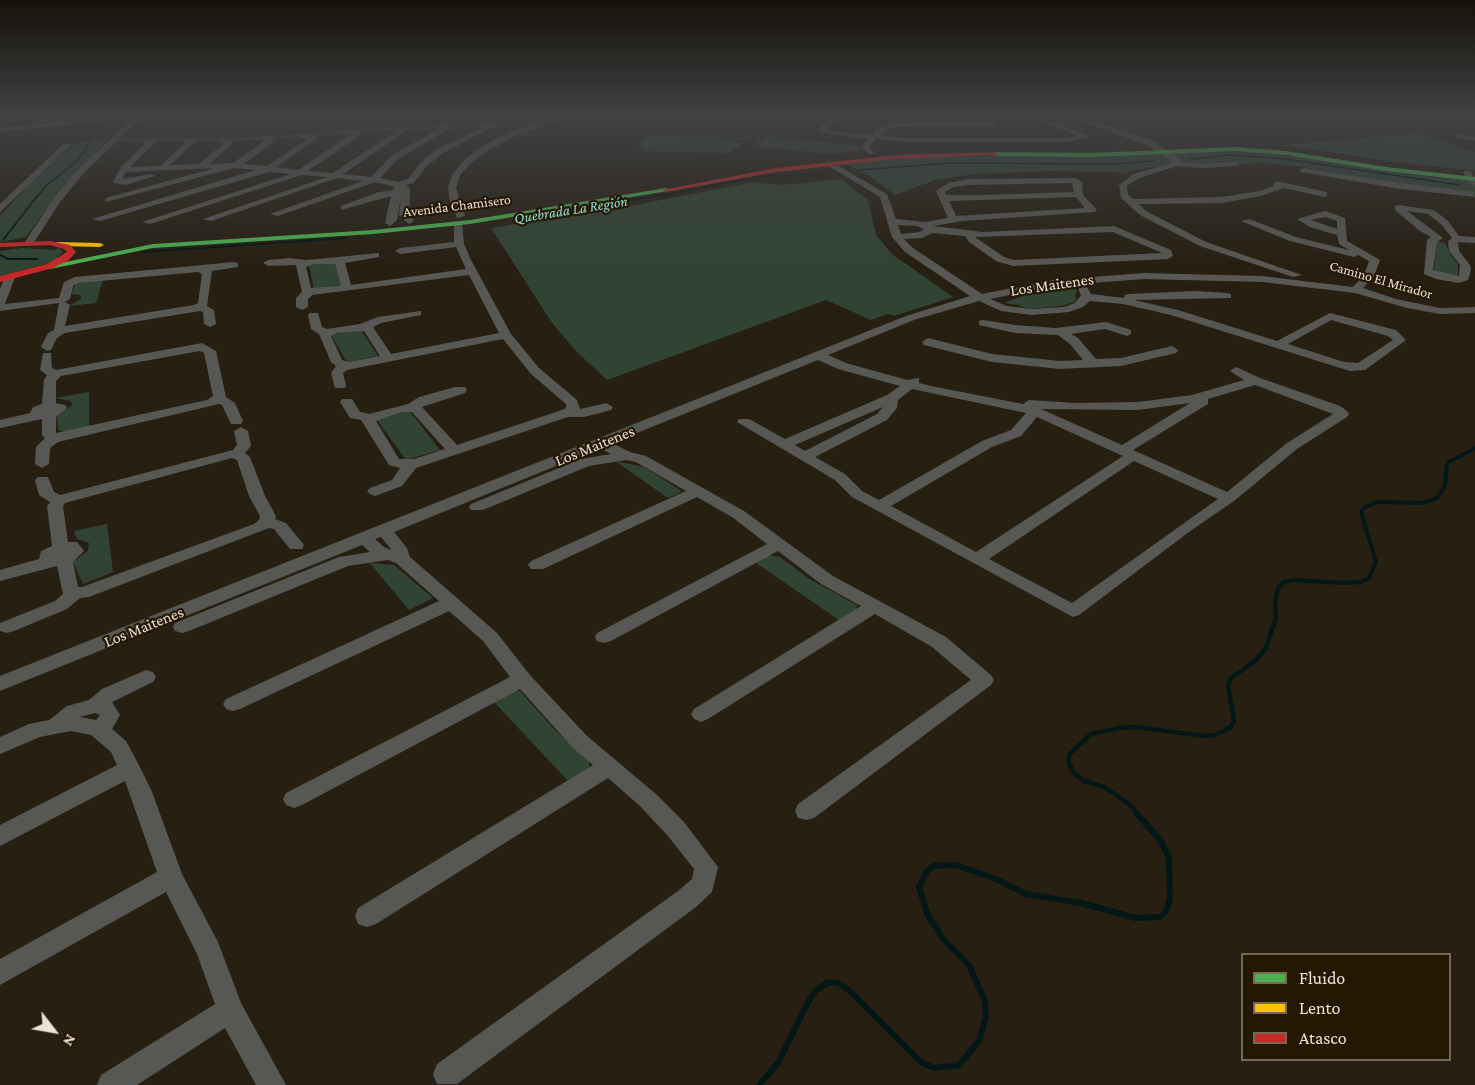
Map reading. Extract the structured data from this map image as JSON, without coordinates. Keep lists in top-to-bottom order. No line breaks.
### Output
{"streets":{"street":["Avenida Chamisero","Camino El Mirador","Los Maitenes"]},"crossings":[["Camino El Mirador","Los Maitenes"]],"water":["Quebrada La Región"],"legend":["Fluido","Lento","Atasco"],"north":"bottom right"}
